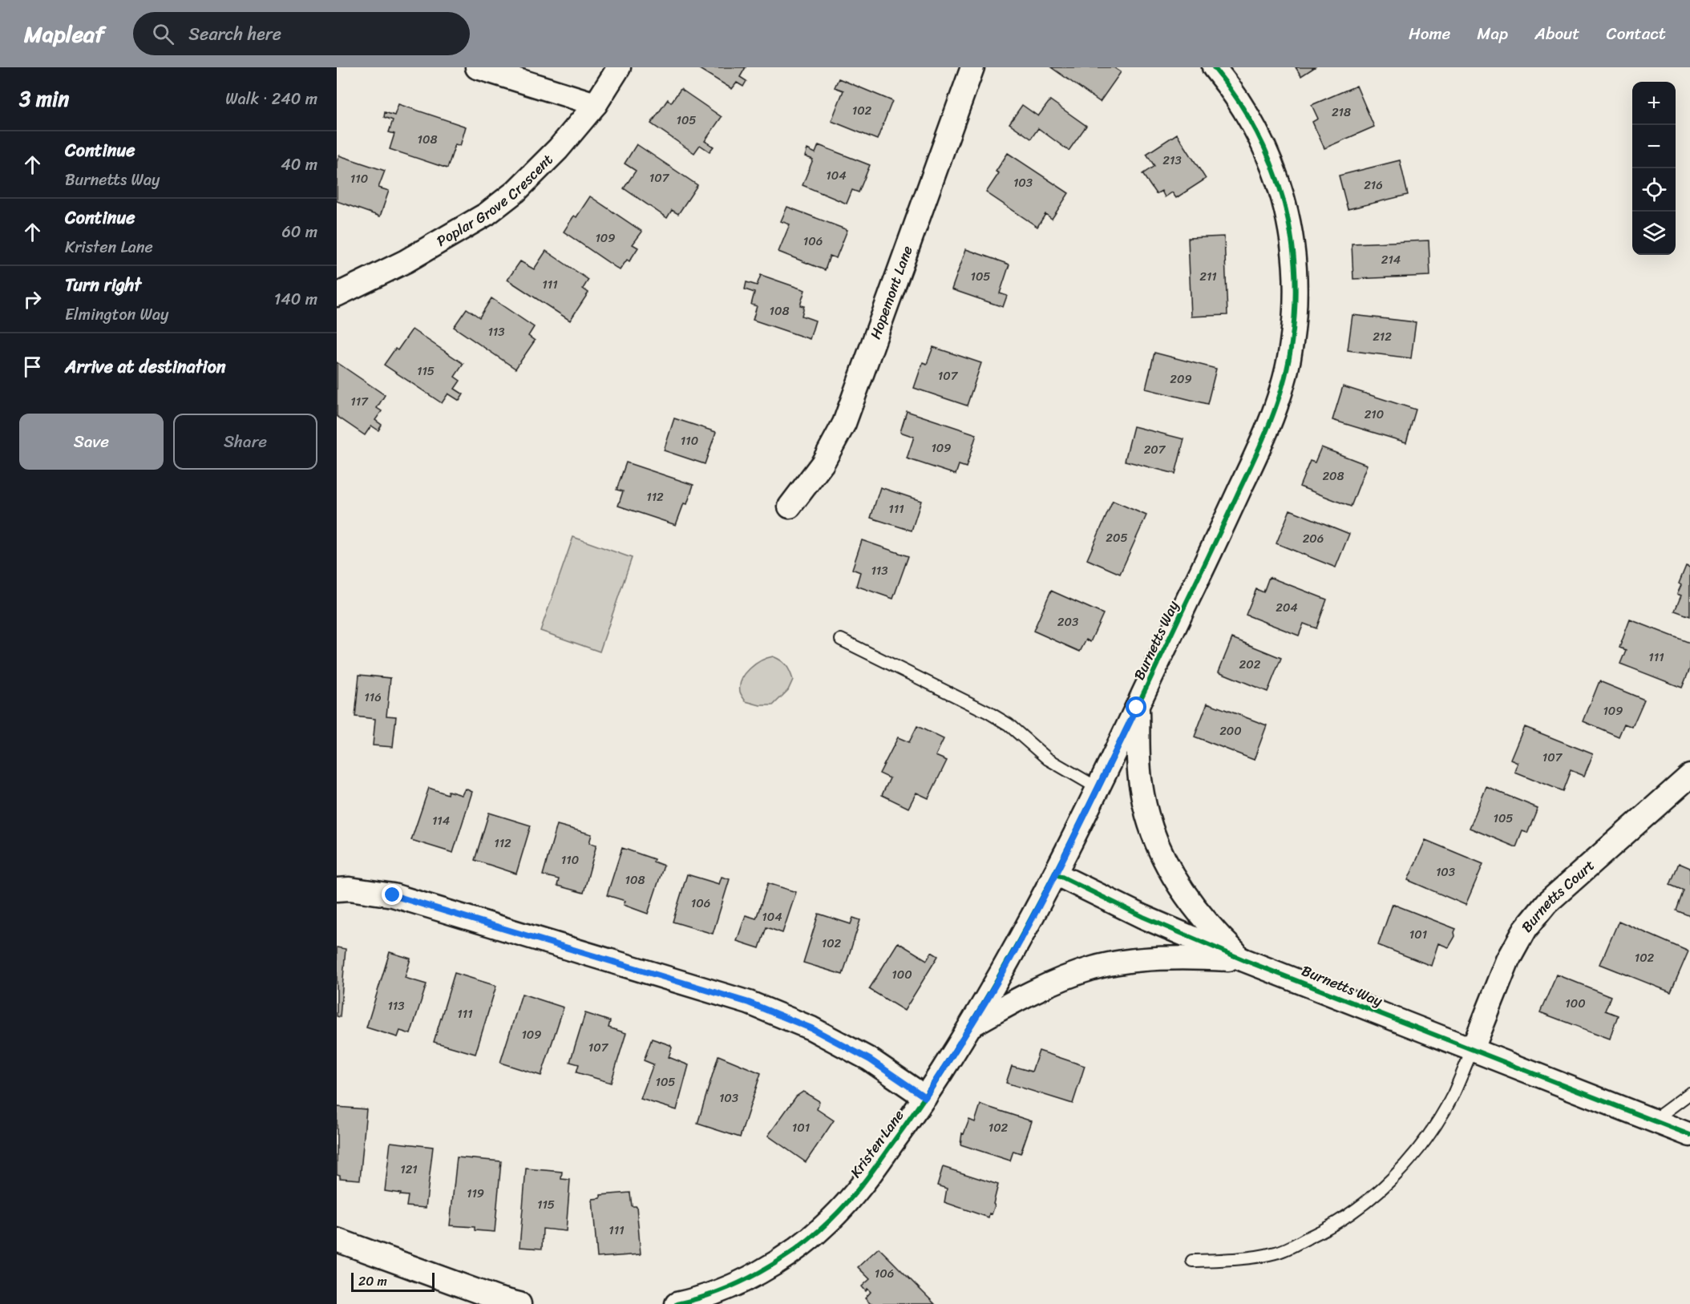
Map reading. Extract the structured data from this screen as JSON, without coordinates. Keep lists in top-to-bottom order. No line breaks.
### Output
{"streets":{"street":["Poplar Grove Crescent","Hopemont Lane","Burnetts Way","Burnetts Court","Kristen Lane"]},"crossings":[["Burnetts Way","Burnetts Court"],["Burnetts Way","Kristen Lane"]],"house_numbers":["102","218","105","108","213","104","107","110","103","216","109","106","214","105","211","111","108","113","212","115","107","209","117","210","110","109","207","208","112","111","205","206","113","204","203","111","202","116","109","200","107","105","114","112","110","103","108","106","104","101","102","102","100","100","113","111","109","107","105","103","101","102","121","119","115","111","106"],"scale_bar":"20 m","page":{"header":"Mapleaf","search":"Search here","nav":["Home","Map","About","Contact"],"heading":["3 min","Walk · 240 m"],"map_buttons":["+","−"],"list":[["Continue","Burnetts Way","40 m"],["Continue","Kristen Lane","60 m"],["Turn right","Elmington Way","140 m"],"Arrive at destination"],"buttons":["Save","Share"],"scale":"20 m"}}
